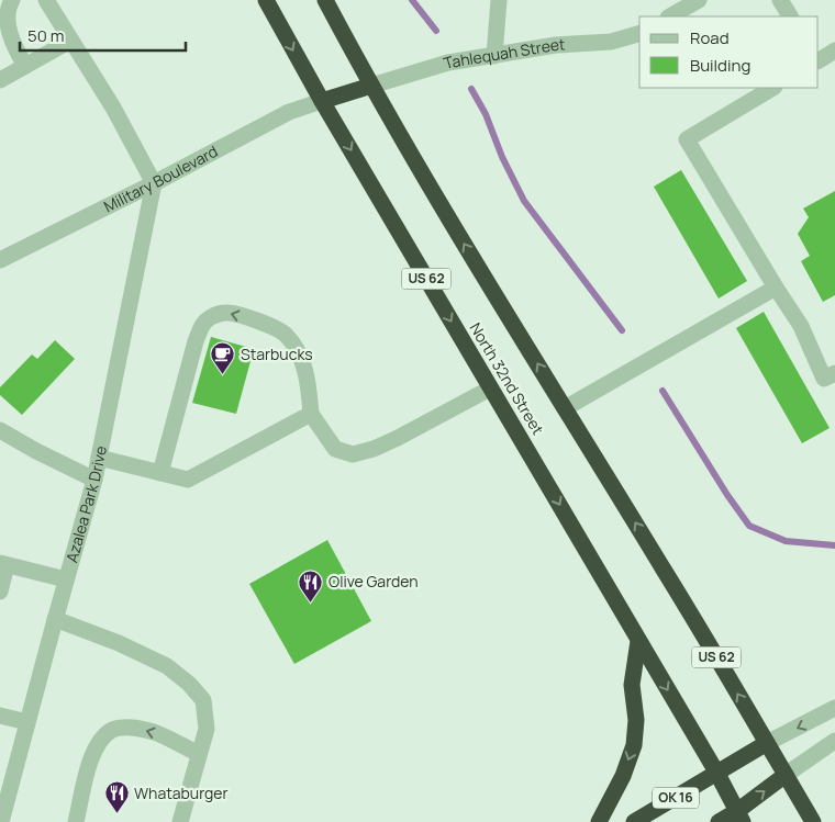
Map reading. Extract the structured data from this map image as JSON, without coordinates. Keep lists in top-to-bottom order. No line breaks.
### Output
{"streets":{"highway":["US 62","North 32nd Street","OK 16"],"street":["Tahlequah Street","Military Boulevard","Azalea Park Drive"]},"crossings":[["Tahlequah Street","US 62"],["Military Boulevard","North 32nd Street"],["Military Boulevard","Azalea Park Drive"],["North 32nd Street","OK 16"]],"places":{"cafe":["Starbucks"],"restaurant":["Olive Garden","Whataburger"]},"legend":["Road","Building"],"scale_bar":"50 m"}
